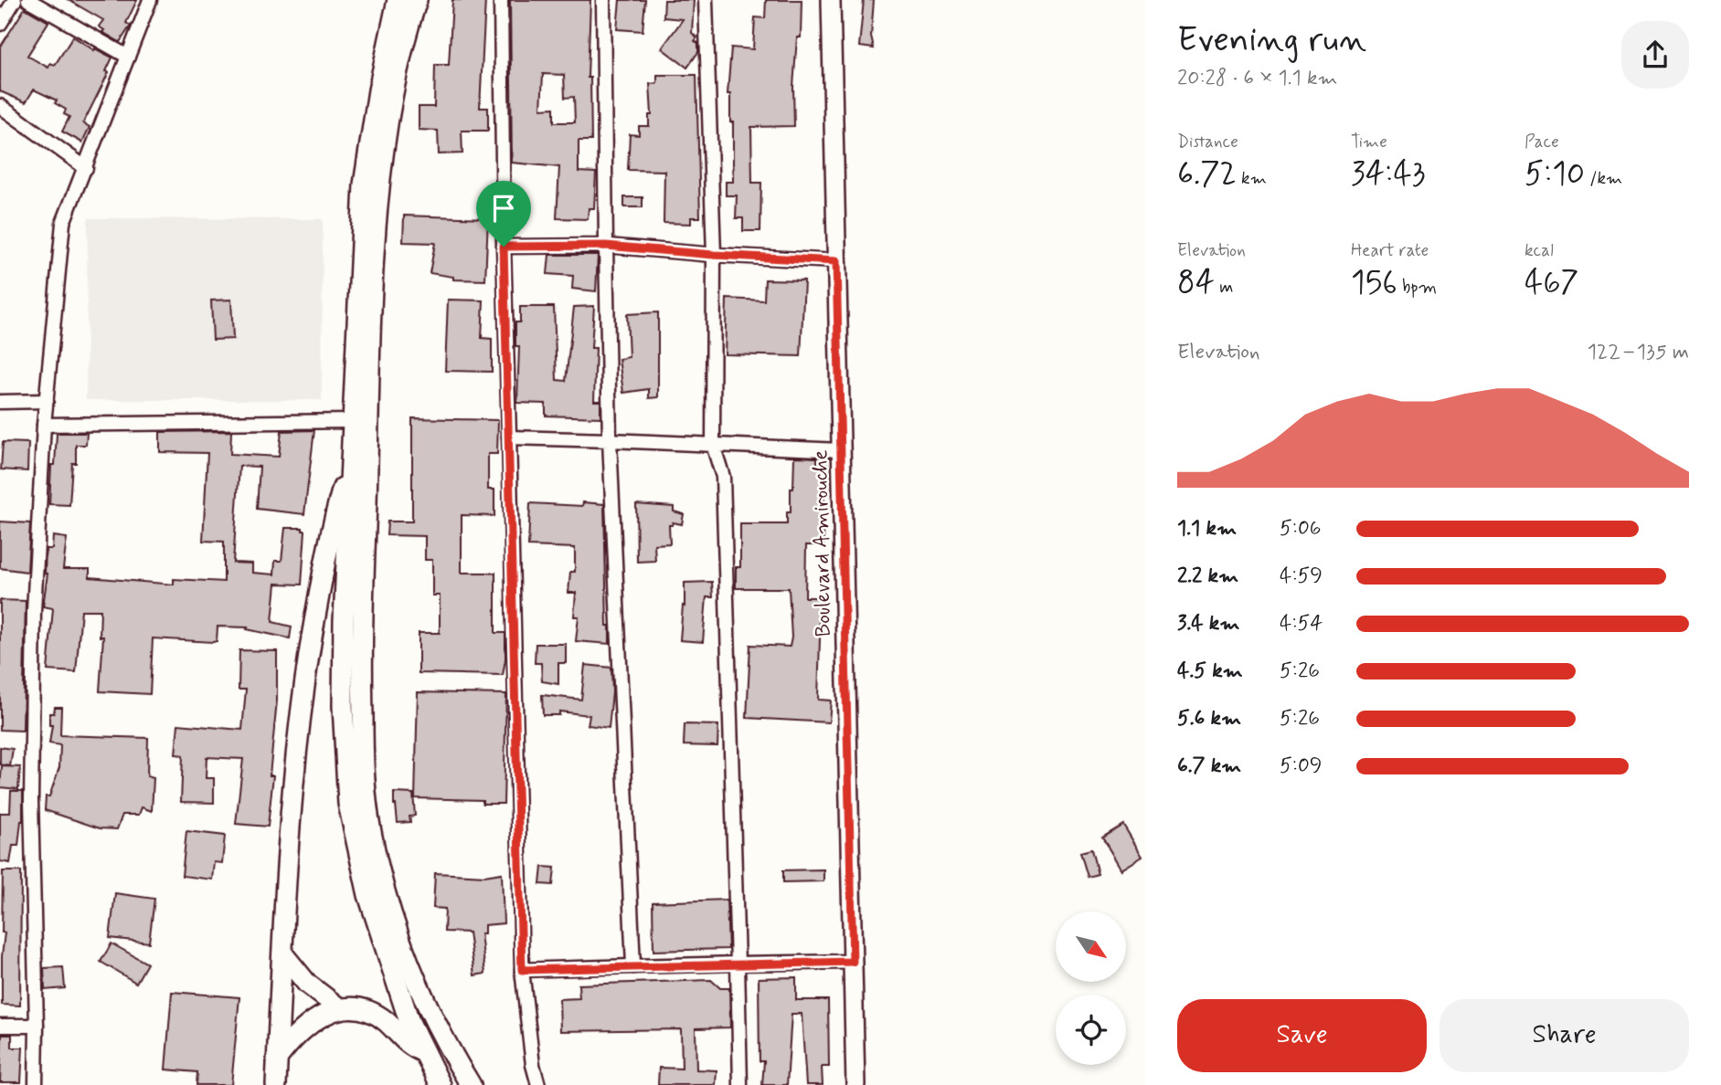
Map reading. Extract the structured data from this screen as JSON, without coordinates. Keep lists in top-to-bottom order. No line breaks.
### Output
{"streets":{"main road":["Boulevard Amirouche"]},"north":"bottom right","page":{"heading":["Evening run","20:28 · 6 × 1.1 km"],"stats":[["Distance","6.72 km"],["Time","34:43"],["Pace","5:10 /km"],["Elevation","84 m"],["Heart rate","156 bpm"],["kcal","467"]],"chart":["Elevation","122–135 m"],"list":[{"name":"1.1 km","note":"5:06"},{"name":"2.2 km","note":"4:59"},{"name":"3.4 km","note":"4:54"},{"name":"4.5 km","note":"5:26"},{"name":"5.6 km","note":"5:26"},{"name":"6.7 km","note":"5:09"}],"buttons":["Save","Share"]}}
